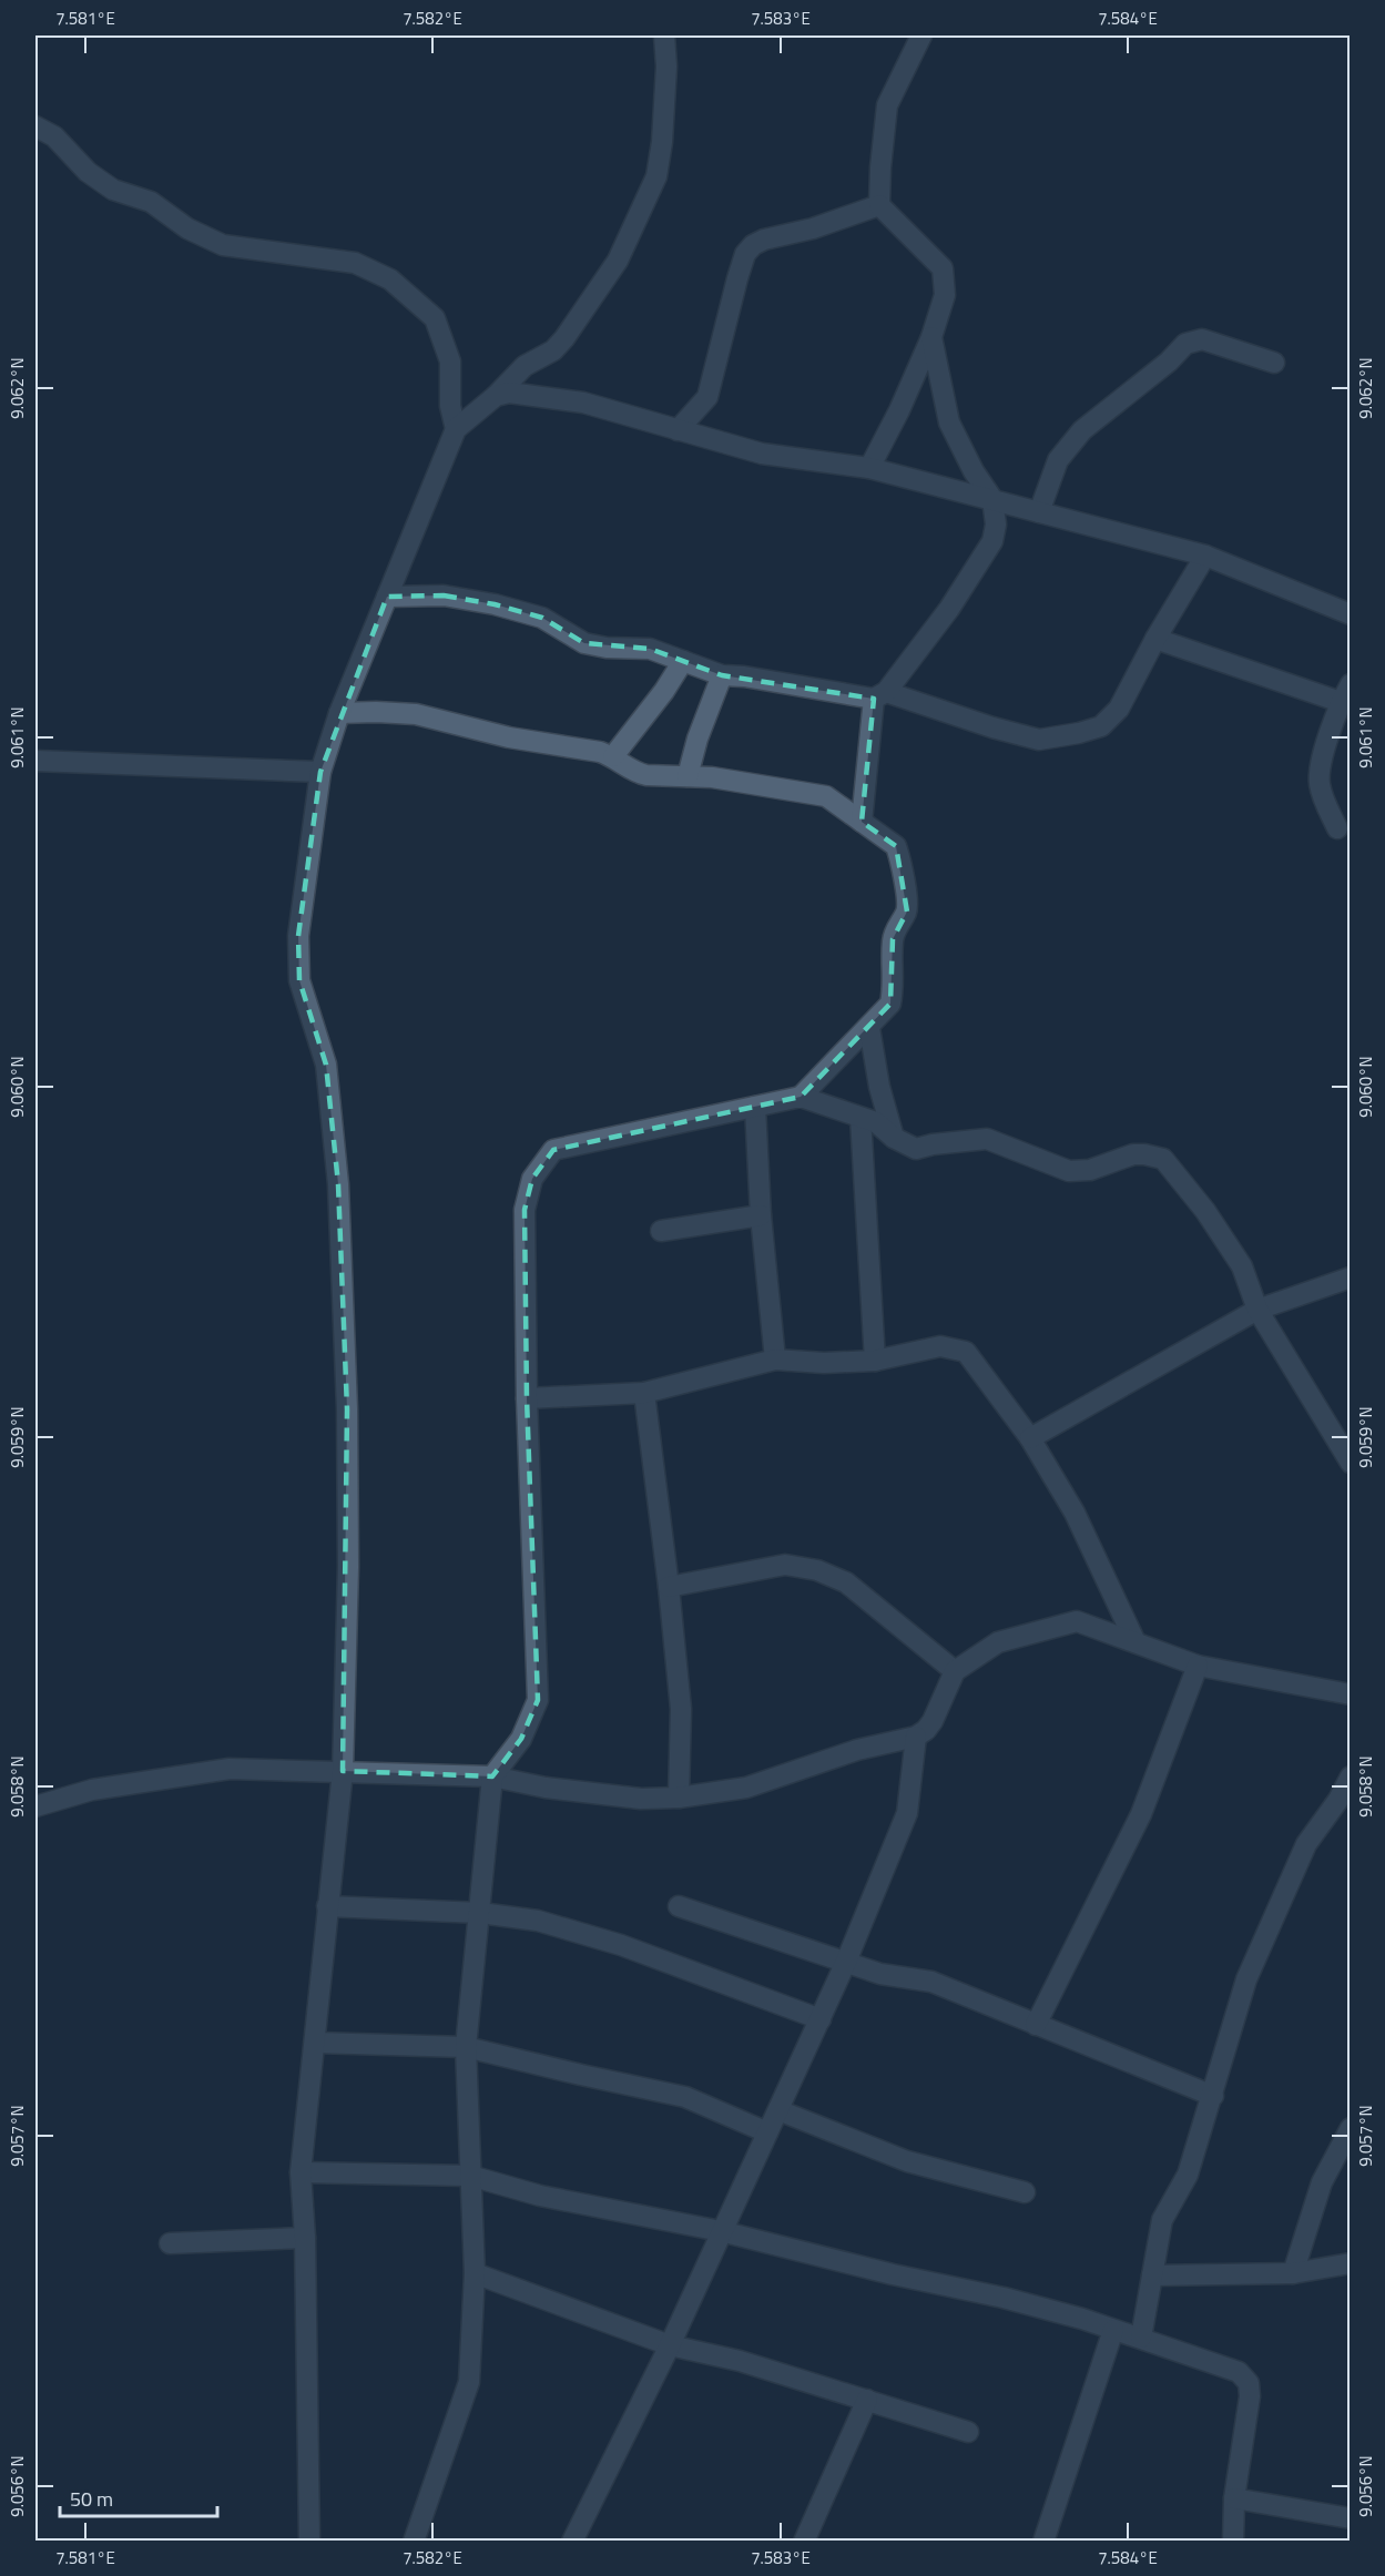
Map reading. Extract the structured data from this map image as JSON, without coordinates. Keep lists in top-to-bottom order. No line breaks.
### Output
{"scale_bar":"50 m","coordinates":["7.581°E","7.582°E","7.583°E","7.584°E","9.062°N","9.061°N","9.060°N","9.059°N","9.058°N","9.057°N","9.056°N"]}
